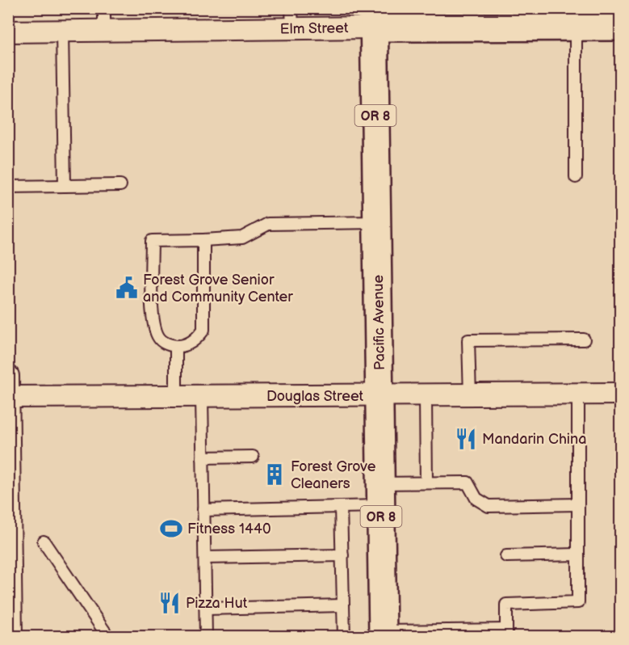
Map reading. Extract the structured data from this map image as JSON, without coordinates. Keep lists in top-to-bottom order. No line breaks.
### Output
{"streets":{"main road":["Elm Street","OR 8","Pacific Avenue"],"street":["Douglas Street"]},"crossings":[["Elm Street","Pacific Avenue"],["Pacific Avenue","Douglas Street"]],"places":{"public building":["Forest Grove Senior and Community Center"],"restaurant":["Mandarin China","Pizza Hut"],"building":["Forest Grove Cleaners"],"sports":["Fitness 1440"]}}
